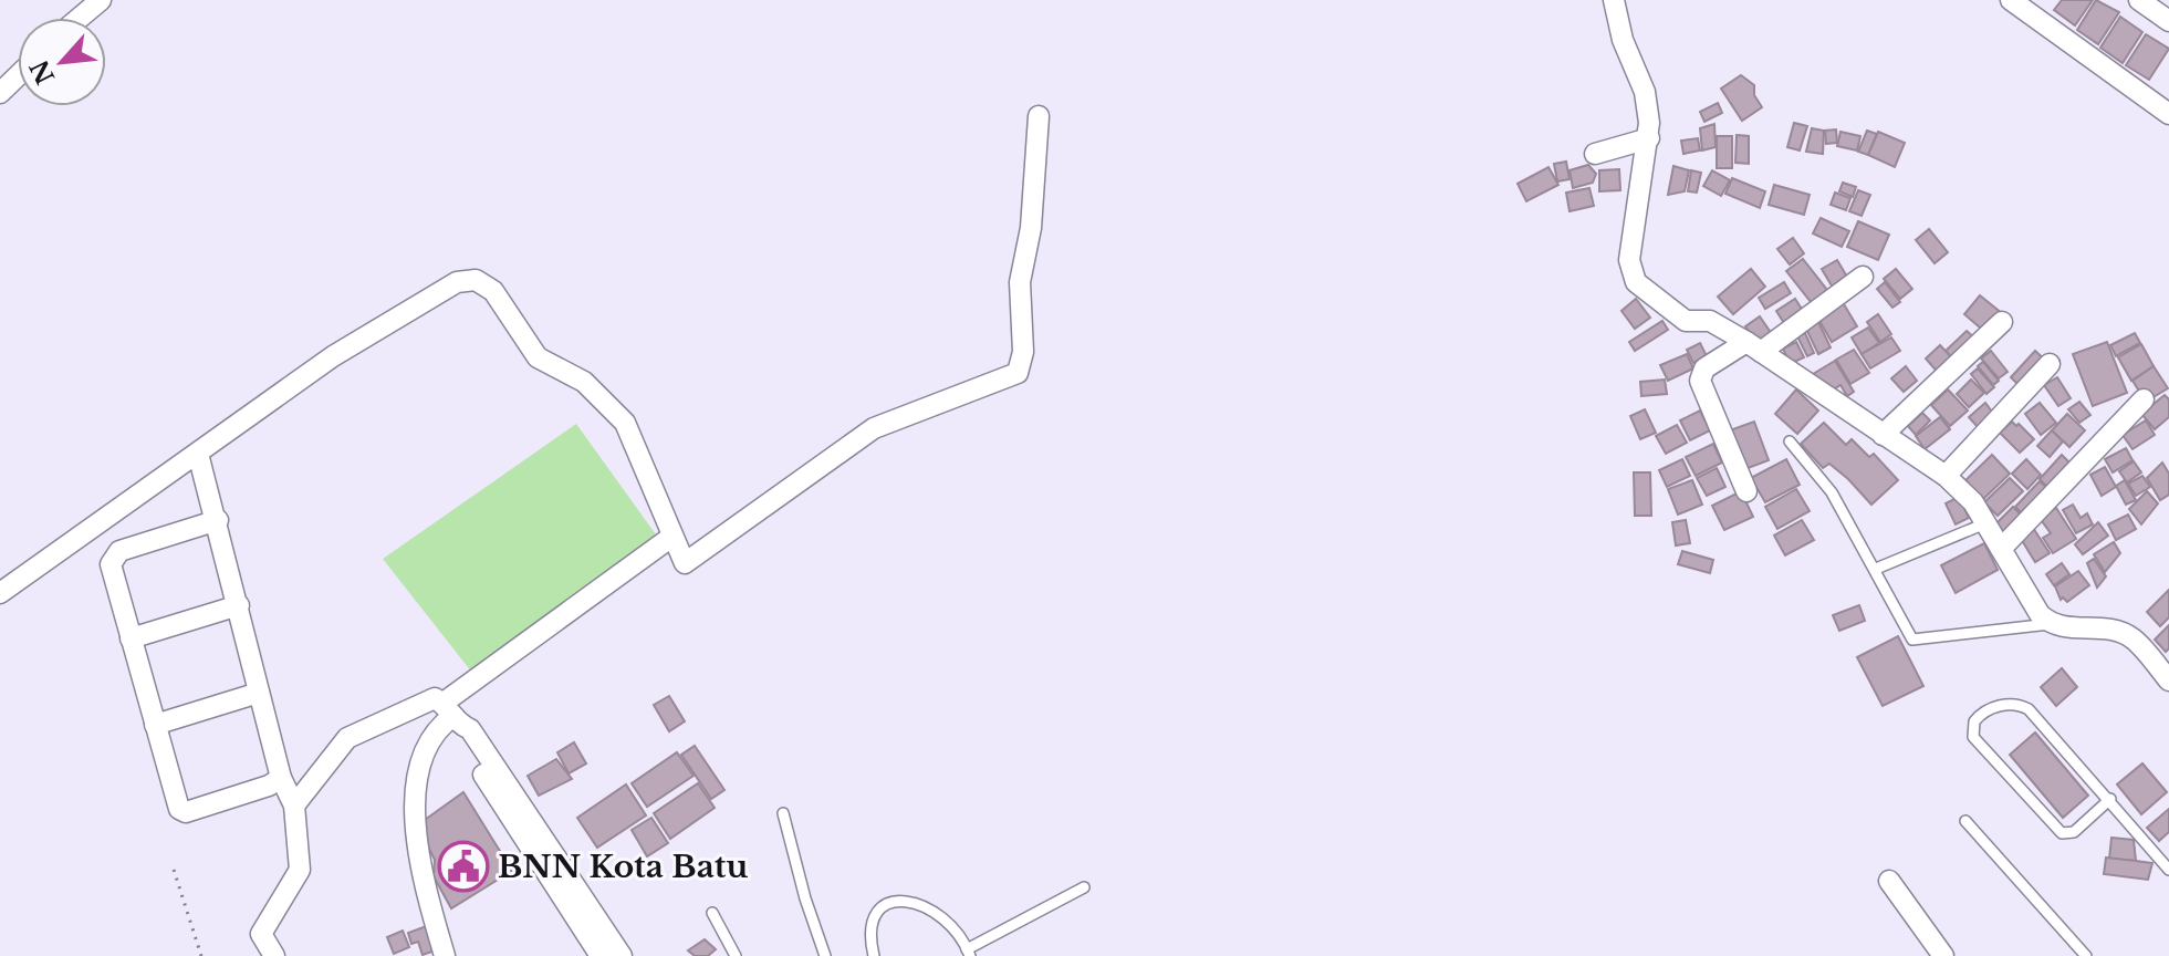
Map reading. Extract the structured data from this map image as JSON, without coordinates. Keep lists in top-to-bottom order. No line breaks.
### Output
{"places":{"public building":["BNN Kota Batu"]},"north":"bottom left"}
